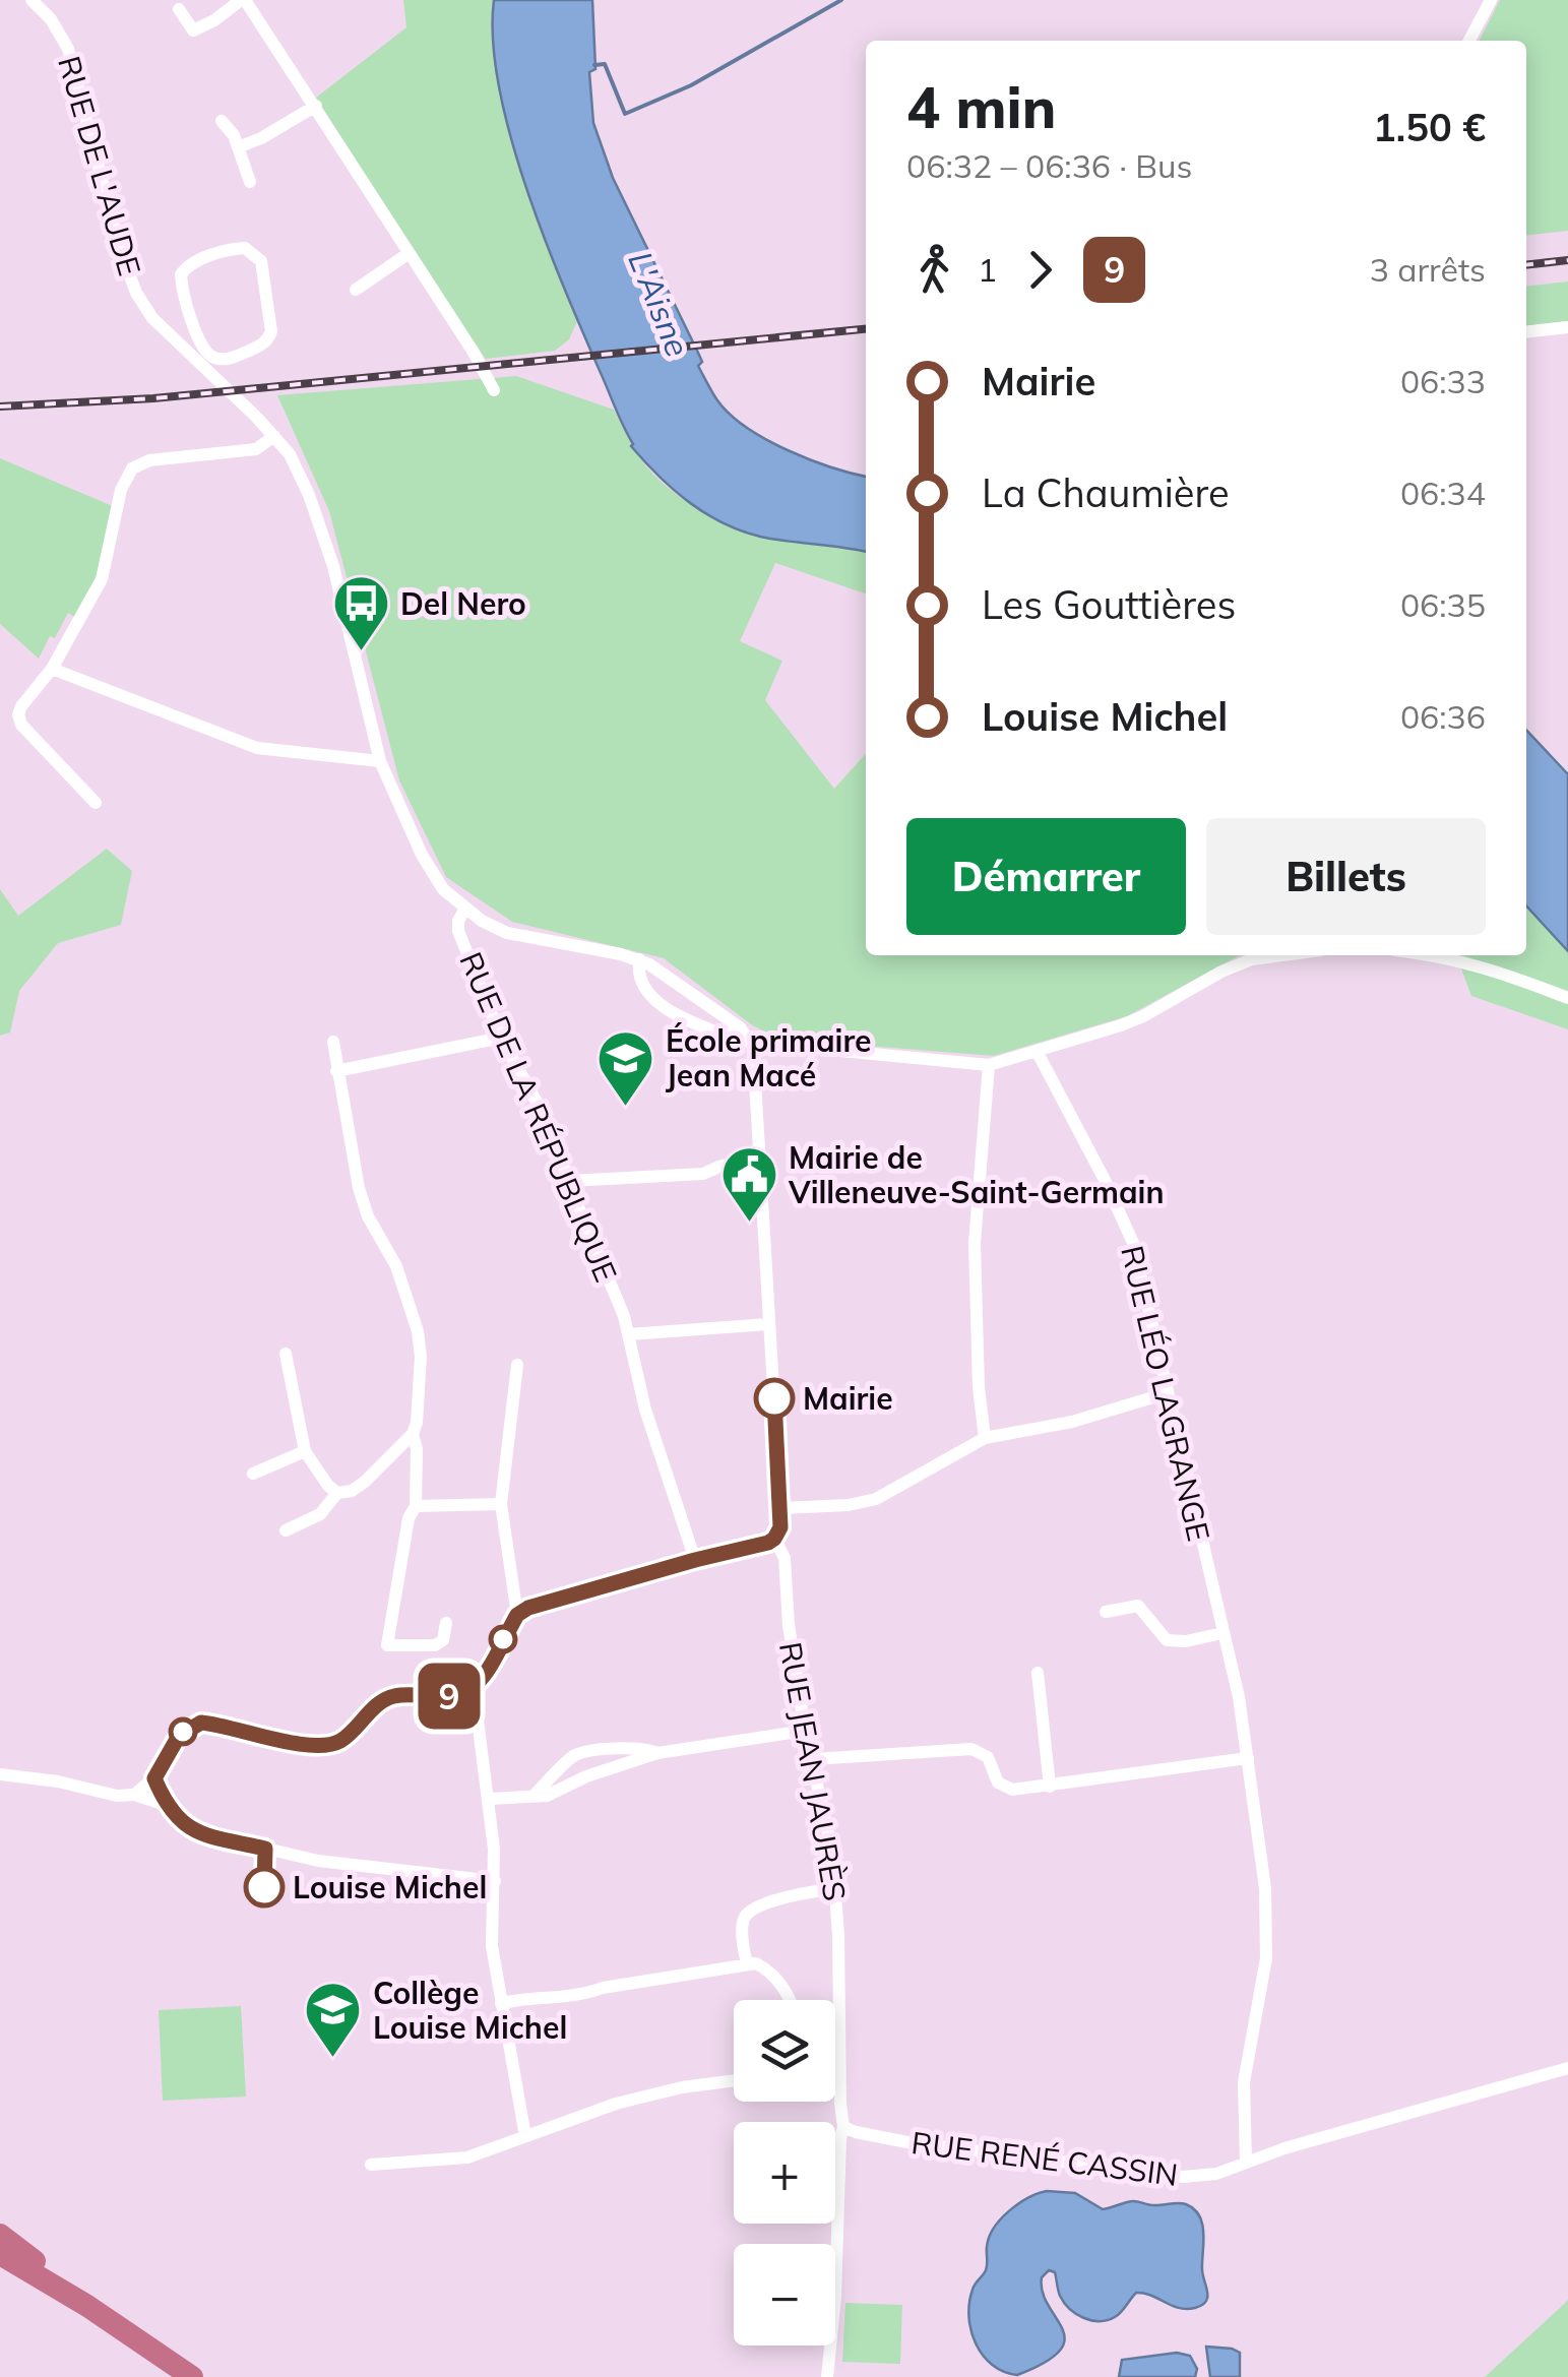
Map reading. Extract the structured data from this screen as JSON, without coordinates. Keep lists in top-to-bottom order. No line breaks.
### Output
{"streets":{"street":["RUE DE L'AUDE","RUE DE LA RÉPUBLIQUE","RUE LÉO LAGRANGE","RUE JEAN JAURÈS","RUE RENÉ CASSIN"]},"crossings":[["RUE DE L'AUDE","RUE DE LA RÉPUBLIQUE"],["RUE LÉO LAGRANGE","RUE RENÉ CASSIN"],["RUE JEAN JAURÈS","RUE RENÉ CASSIN"]],"water":["L'Aisne"],"places":{"bus stop":["Del Nero"],"school or university":["École primaire Jean Macé","Collège Louise Michel"],"public building":["Mairie de Villeneuve-Saint-Germain"],"other":["Mairie","Louise Michel"]},"lines":["bus line 9"],"page":{"on_map":"9","heading":["4 min","06:32 – 06:36 · Bus","1.50 €"],"legs":["1","9","3 arrêts"],"list":[{"name":"Mairie","value":"06:33"},{"name":"La Chaumière","value":"06:34"},{"name":"Les Gouttières","value":"06:35"},{"name":"Louise Michel","value":"06:36"}],"buttons":["Démarrer","Billets"],"map_buttons":["+","−"]}}
